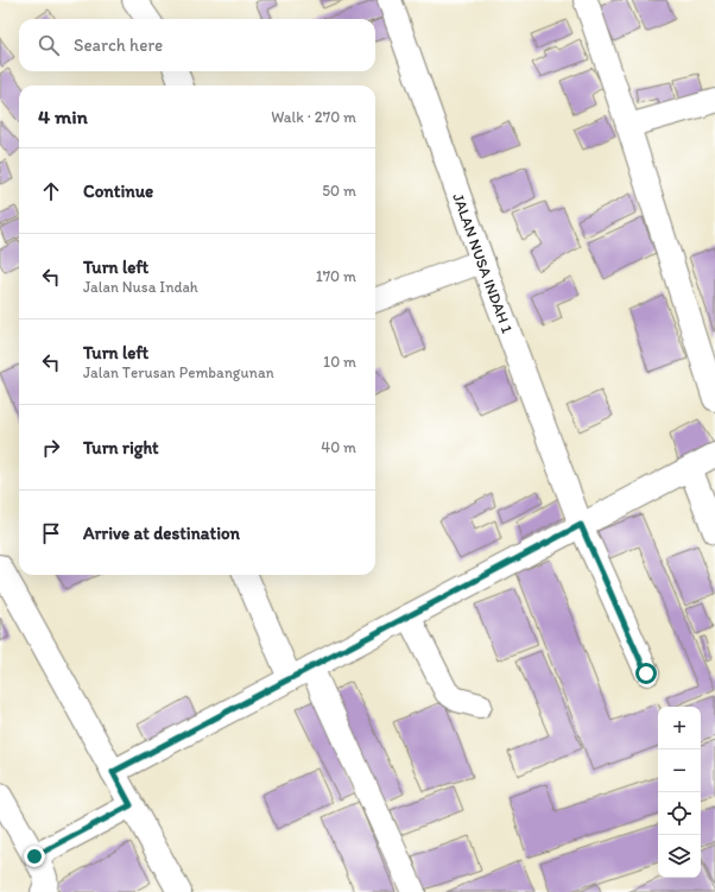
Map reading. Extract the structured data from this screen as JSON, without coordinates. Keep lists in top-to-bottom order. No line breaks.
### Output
{"streets":{"street":["JALAN NUSA INDAH 1"]},"page":{"search":"Search here","heading":["4 min","Walk · 270 m"],"list":[["Continue","50 m"],["Turn left","Jalan Nusa Indah","170 m"],["Turn left","Jalan Terusan Pembangunan","10 m"],["Turn right","40 m"],"Arrive at destination"],"map_buttons":["+","−"]}}
